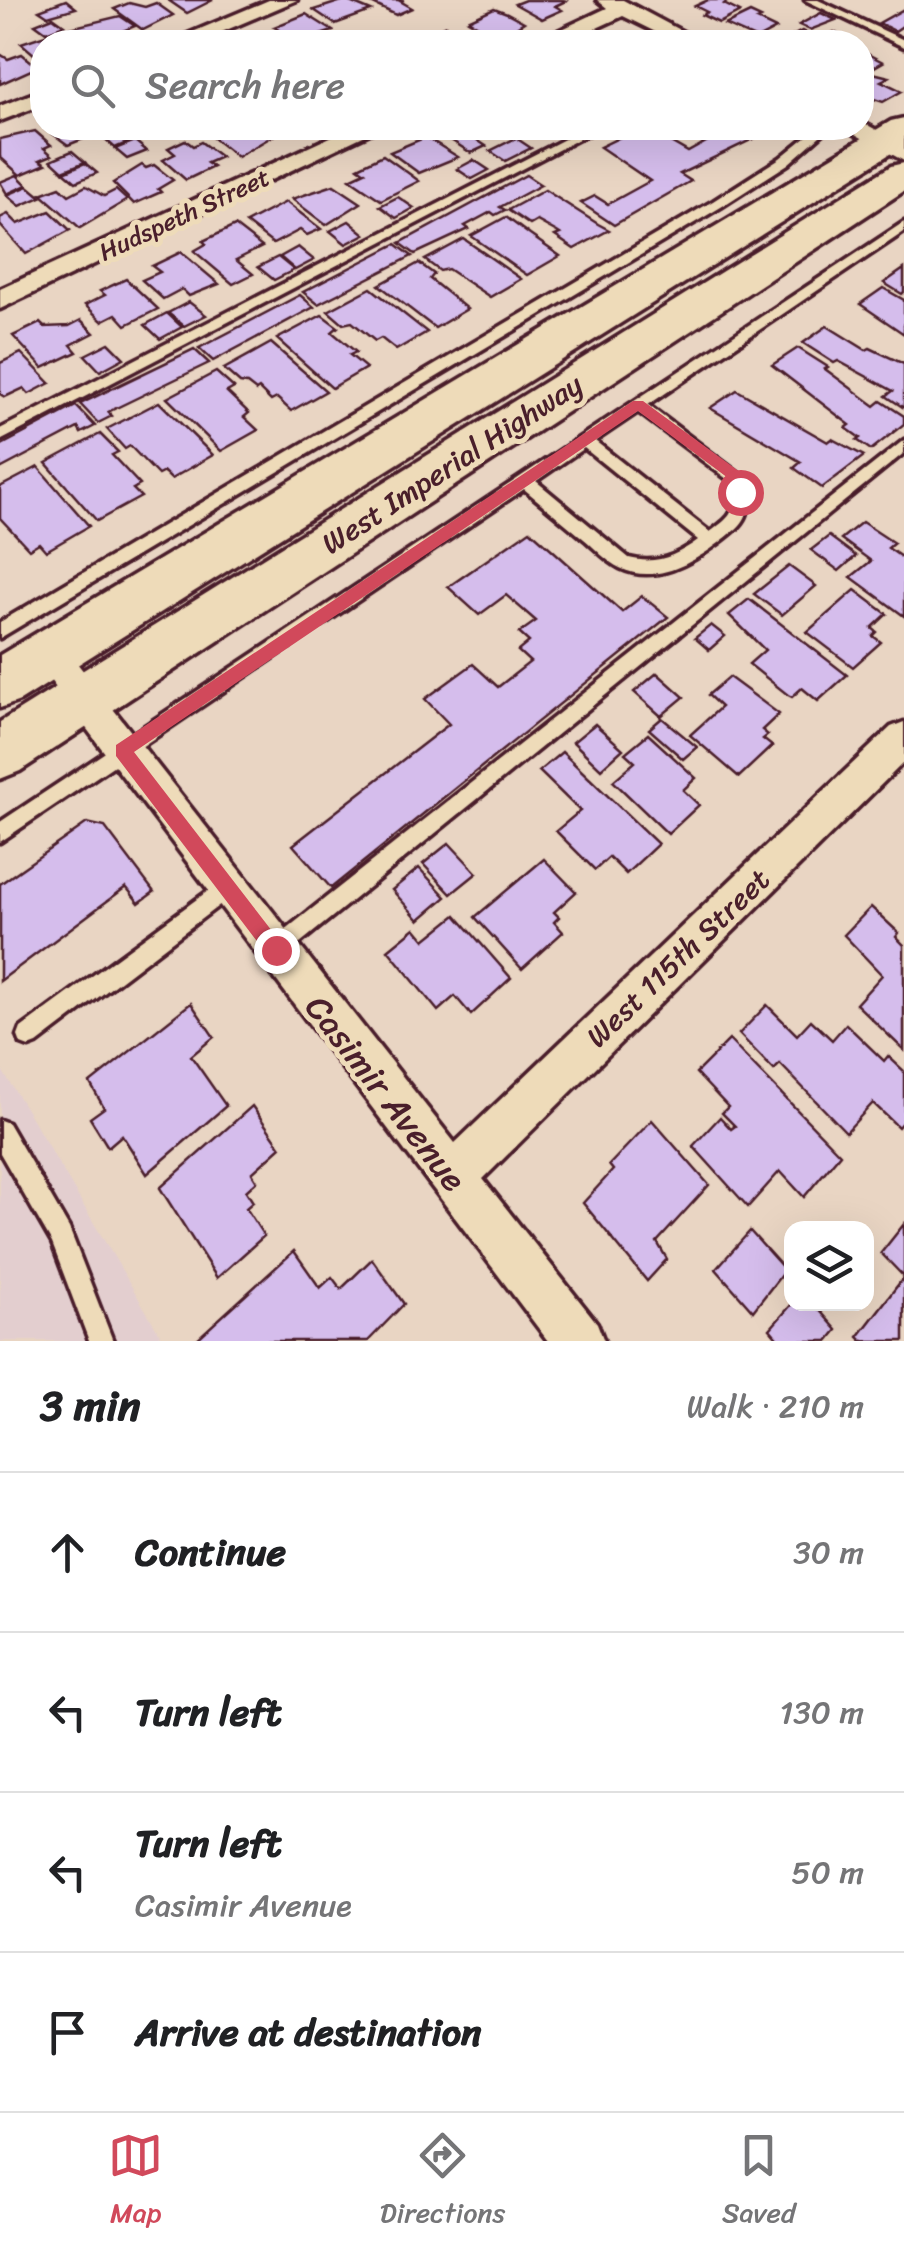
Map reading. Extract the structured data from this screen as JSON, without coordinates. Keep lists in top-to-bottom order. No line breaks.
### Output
{"streets":{"main road":["West Imperial Highway"],"street":["Hudspeth Street","West 115th Street","Casimir Avenue"]},"crossings":[["West Imperial Highway","Casimir Avenue"],["West 115th Street","Casimir Avenue"]],"page":{"search":"Search here","heading":["3 min","Walk · 210 m"],"list":[["Continue","30 m"],["Turn left","130 m"],["Turn left","Casimir Avenue","50 m"],"Arrive at destination"],"nav":["Map","Directions","Saved"]}}
